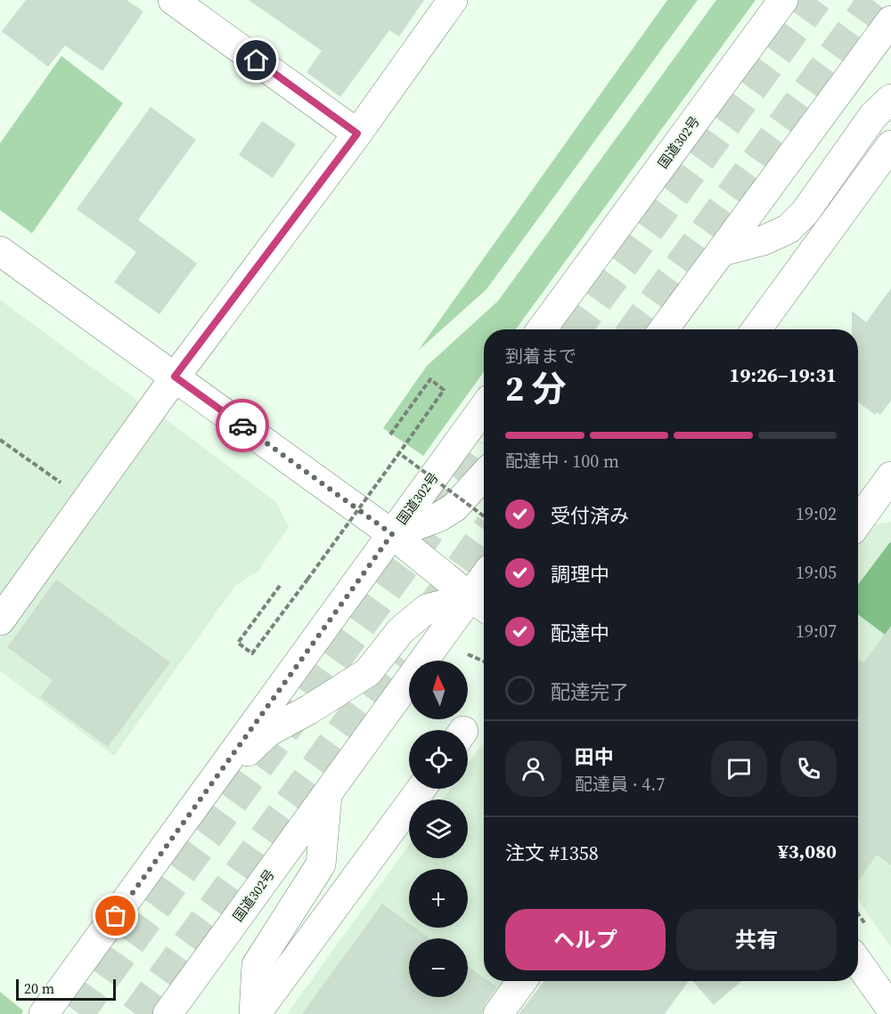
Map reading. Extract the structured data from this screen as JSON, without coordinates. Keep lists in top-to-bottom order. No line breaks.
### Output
{"streets":{"main road":["国道302号"]},"scale_bar":"20 m","north":"top","page":{"heading":["2 分","到着まで","19:26–19:31"],"panel":["田中","配達員 · 4.7","注文 #1358","¥3,080"],"bar":"配達中 · 100 m","list":[["受付済み","19:02"],["調理中","19:05"],["配達中","19:07"],"配達完了"],"map_buttons":["+","−"],"buttons":["ヘルプ","共有"],"scale":"20 m"}}
